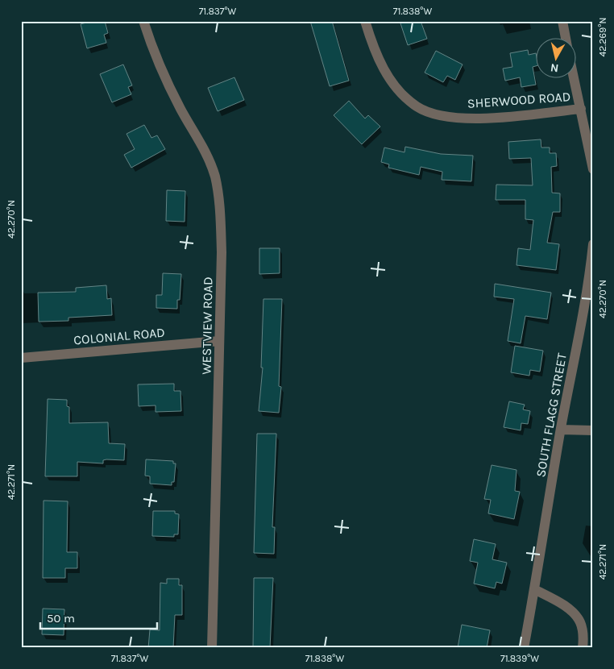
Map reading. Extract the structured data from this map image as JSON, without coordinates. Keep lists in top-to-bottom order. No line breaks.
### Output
{"streets":{"street":["SHERWOOD ROAD","WESTVIEW ROAD","COLONIAL ROAD","SOUTH FLAGG STREET"]},"crossings":[["WESTVIEW ROAD","COLONIAL ROAD"]],"scale_bar":"50 m","north":"bottom","coordinates":["71.837°W","71.838°W","42.269°N","42.270°N","42.271°N","71.839°W"]}
